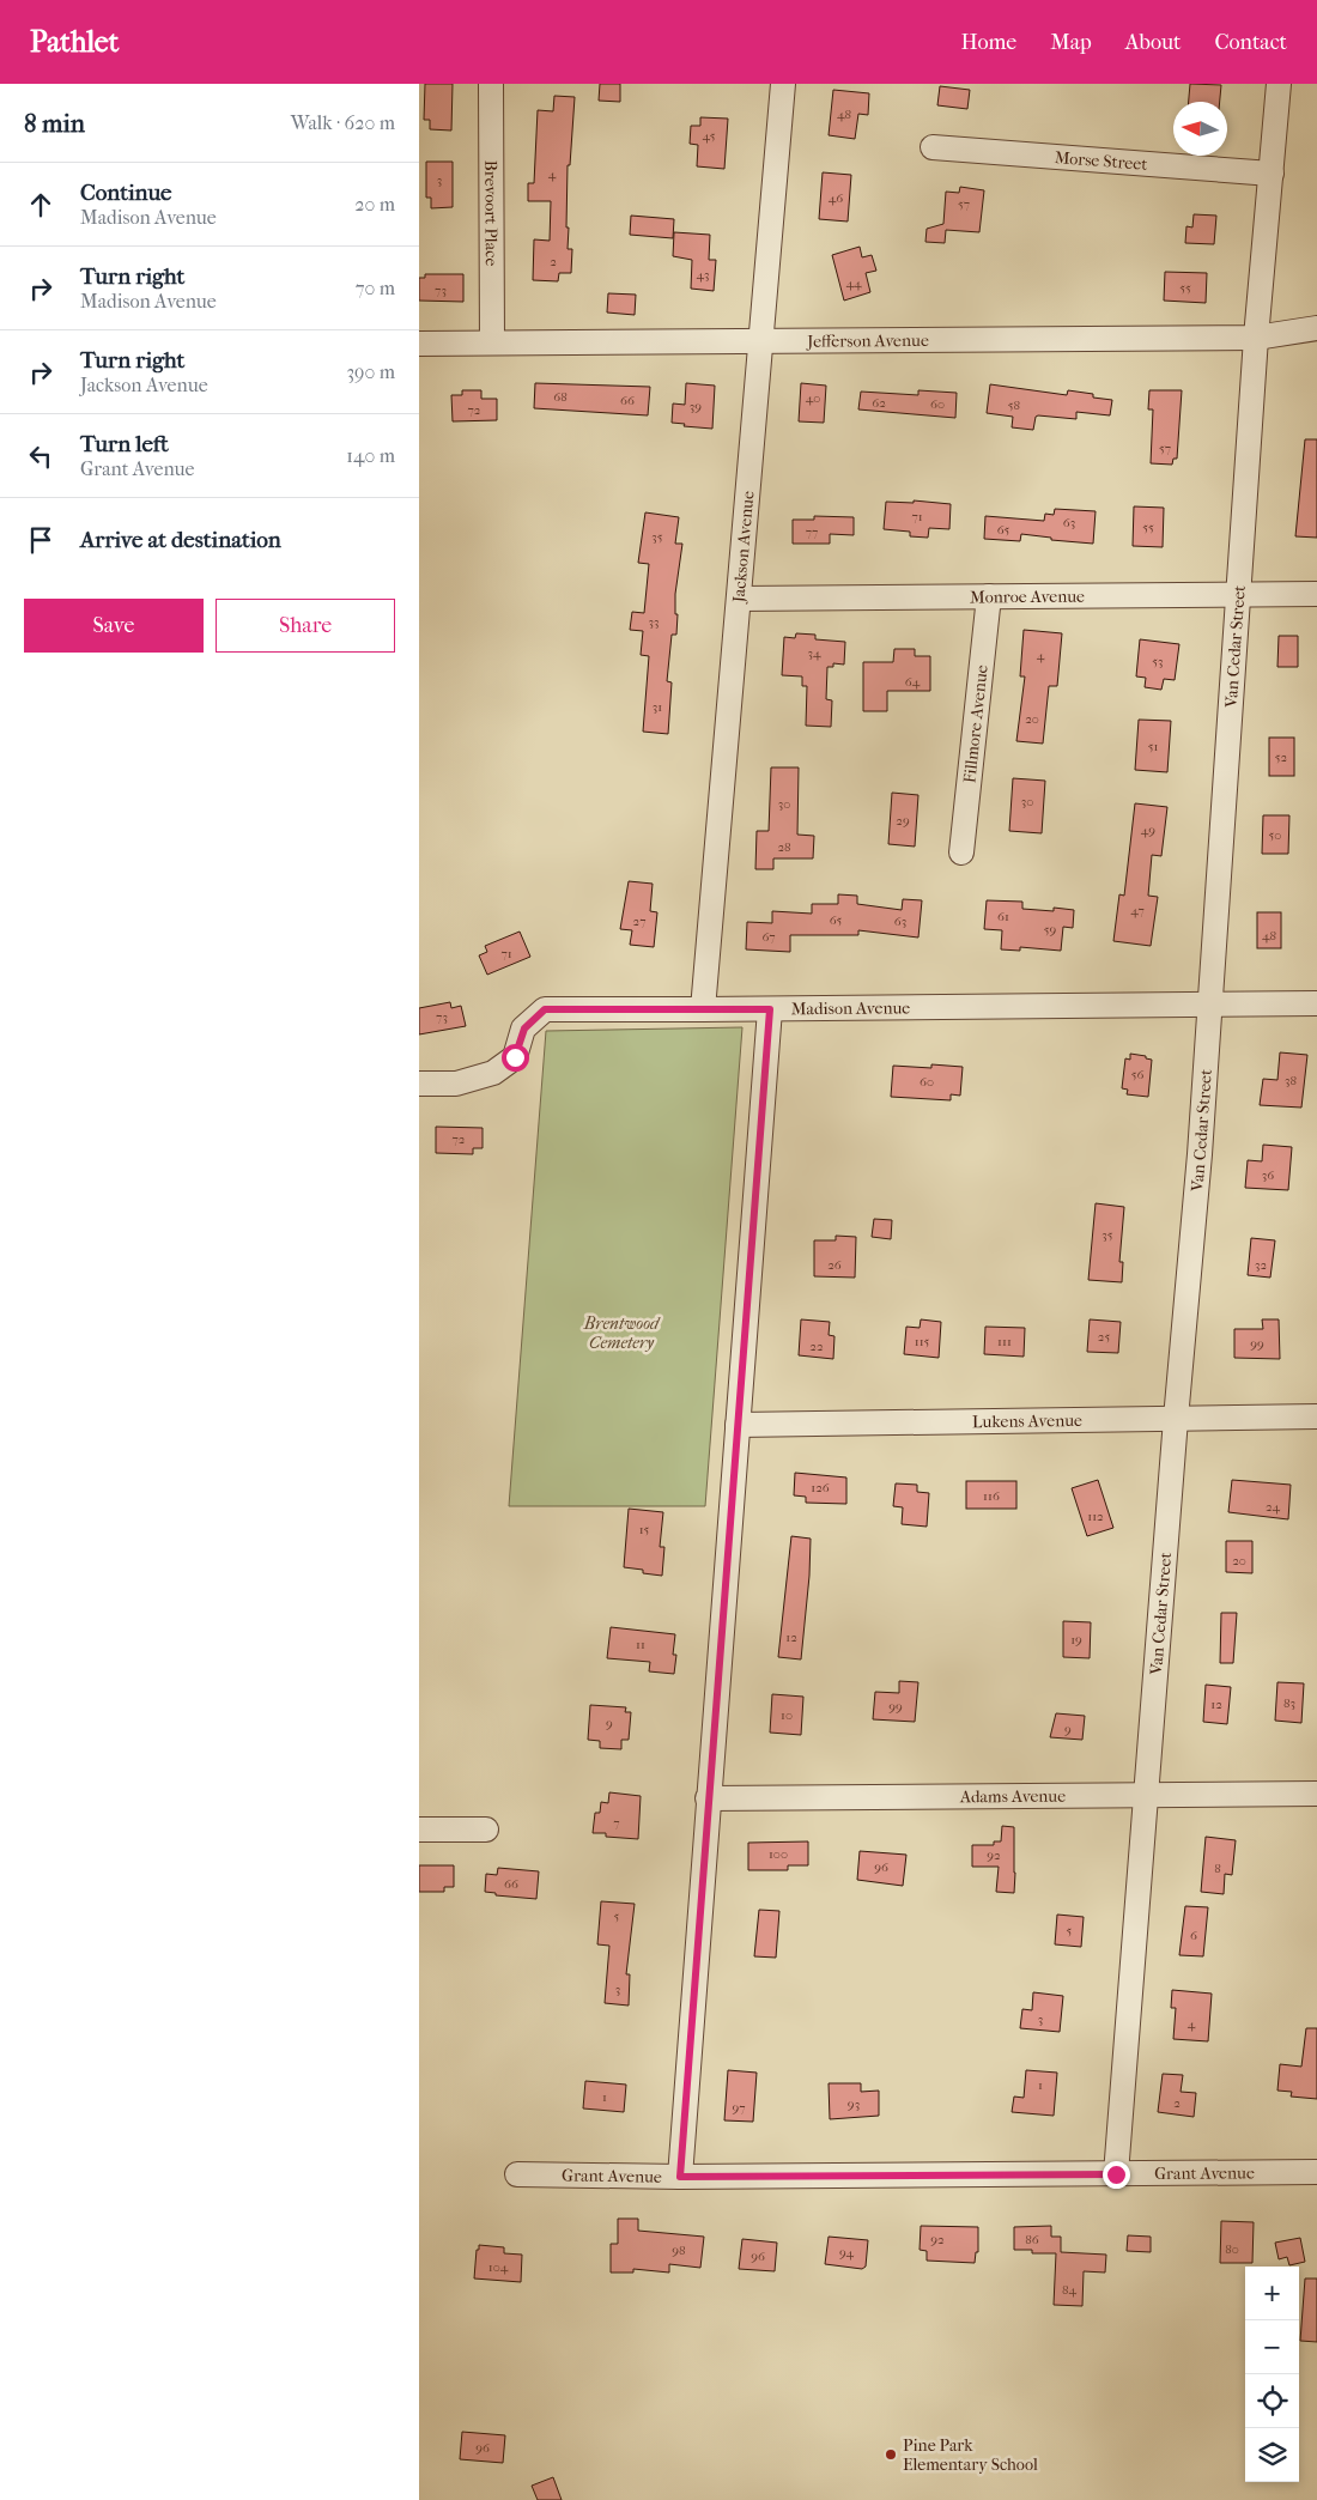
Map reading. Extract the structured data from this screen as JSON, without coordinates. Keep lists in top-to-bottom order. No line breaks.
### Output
{"streets":{"street":["Morse Street","Brevoort Place","Jefferson Avenue","Jackson Avenue","Monroe Avenue","Van Cedar Street","Fillmore Avenue","Madison Avenue","Lukens Avenue","Adams Avenue","Grant Avenue"]},"crossings":[["Morse Street","Van Cedar Street"],["Brevoort Place","Jefferson Avenue"],["Jefferson Avenue","Jackson Avenue"],["Jefferson Avenue","Van Cedar Street"],["Jackson Avenue","Monroe Avenue"],["Jackson Avenue","Madison Avenue"],["Monroe Avenue","Van Cedar Street"],["Monroe Avenue","Fillmore Avenue"],["Van Cedar Street","Madison Avenue"],["Van Cedar Street","Lukens Avenue"],["Van Cedar Street","Adams Avenue"],["Van Cedar Street","Grant Avenue"]],"parks":["Brentwood Cemetery"],"places":["Pine Park Elementary School"],"house_numbers":["48","45","4","3","46","57","2","43","44","55","73","68","40","66","62","60","58","39","72","57","71","63","55","65","77","35","33","34","4","53","64","31","20","51","52","30","30","29","49","50","28","47","61","65","27","63","59","48","67","71","73","56","38","60","72","36","35","26","32","25","115","111","99","22","126","116","24","112","15","20","12","19","11","83","12","99","10","9","9","7","100","92","96","8","66","5","5","6","3","3","4","1","1","2","93","97","92","86","80","98","94","96","104","84","96"],"north":"left","page":{"header":"Pathlet","nav":["Home","Map","About","Contact"],"heading":["8 min","Walk · 620 m"],"list":[["Continue","Madison Avenue","20 m"],["Turn right","Madison Avenue","70 m"],["Turn right","Jackson Avenue","390 m"],["Turn left","Grant Avenue","140 m"],"Arrive at destination"],"buttons":["Save","Share"],"map_buttons":["+","−"]}}
